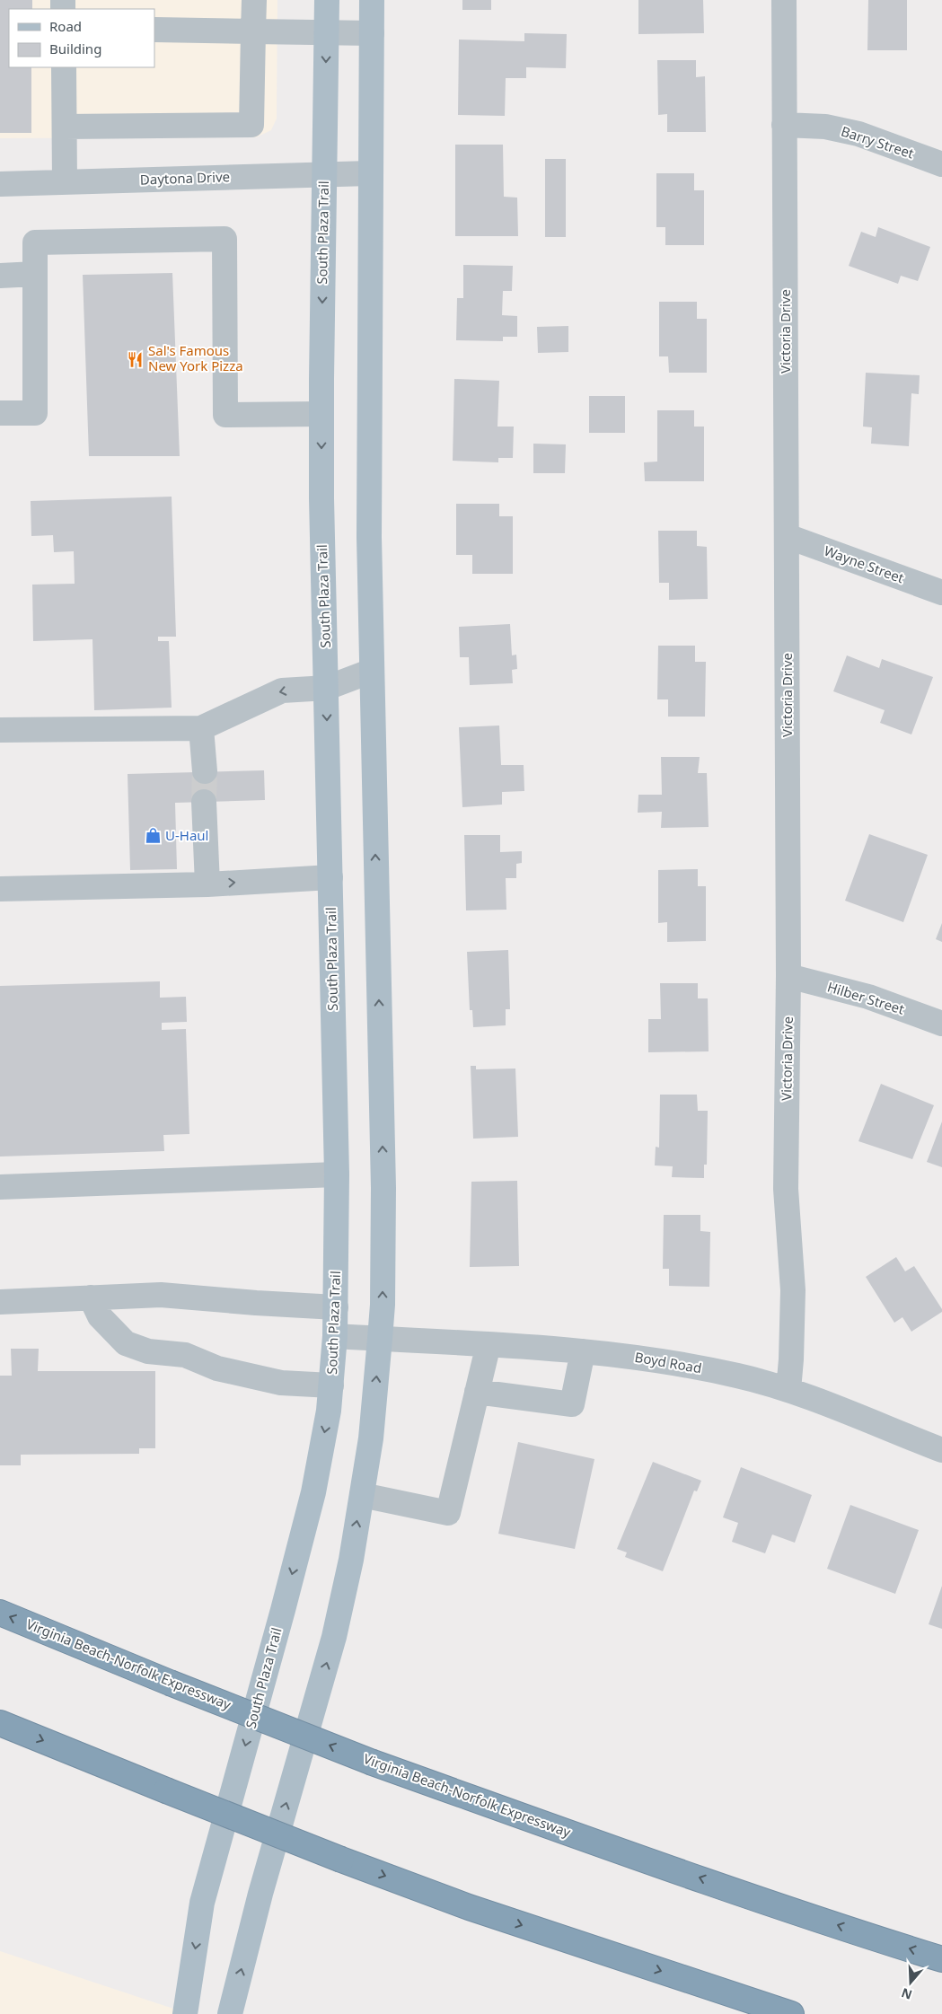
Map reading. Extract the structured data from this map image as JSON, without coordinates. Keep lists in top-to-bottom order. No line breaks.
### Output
{"streets":{"highway":["Virginia Beach-Norfolk Expressway"],"main road":["South Plaza Trail"],"street":["Barry Street","Daytona Drive","Victoria Drive","Wayne Street","Hilber Street","Boyd Road"]},"crossings":[["Barry Street","Victoria Drive"],["Daytona Drive","South Plaza Trail"],["South Plaza Trail","Boyd Road"],["Victoria Drive","Wayne Street"],["Victoria Drive","Hilber Street"],["Victoria Drive","Boyd Road"]],"places":{"restaurant":["Sal's Famous New York Pizza"],"shop":["U-Haul"]},"legend":["Road","Building"],"north":"bottom"}
